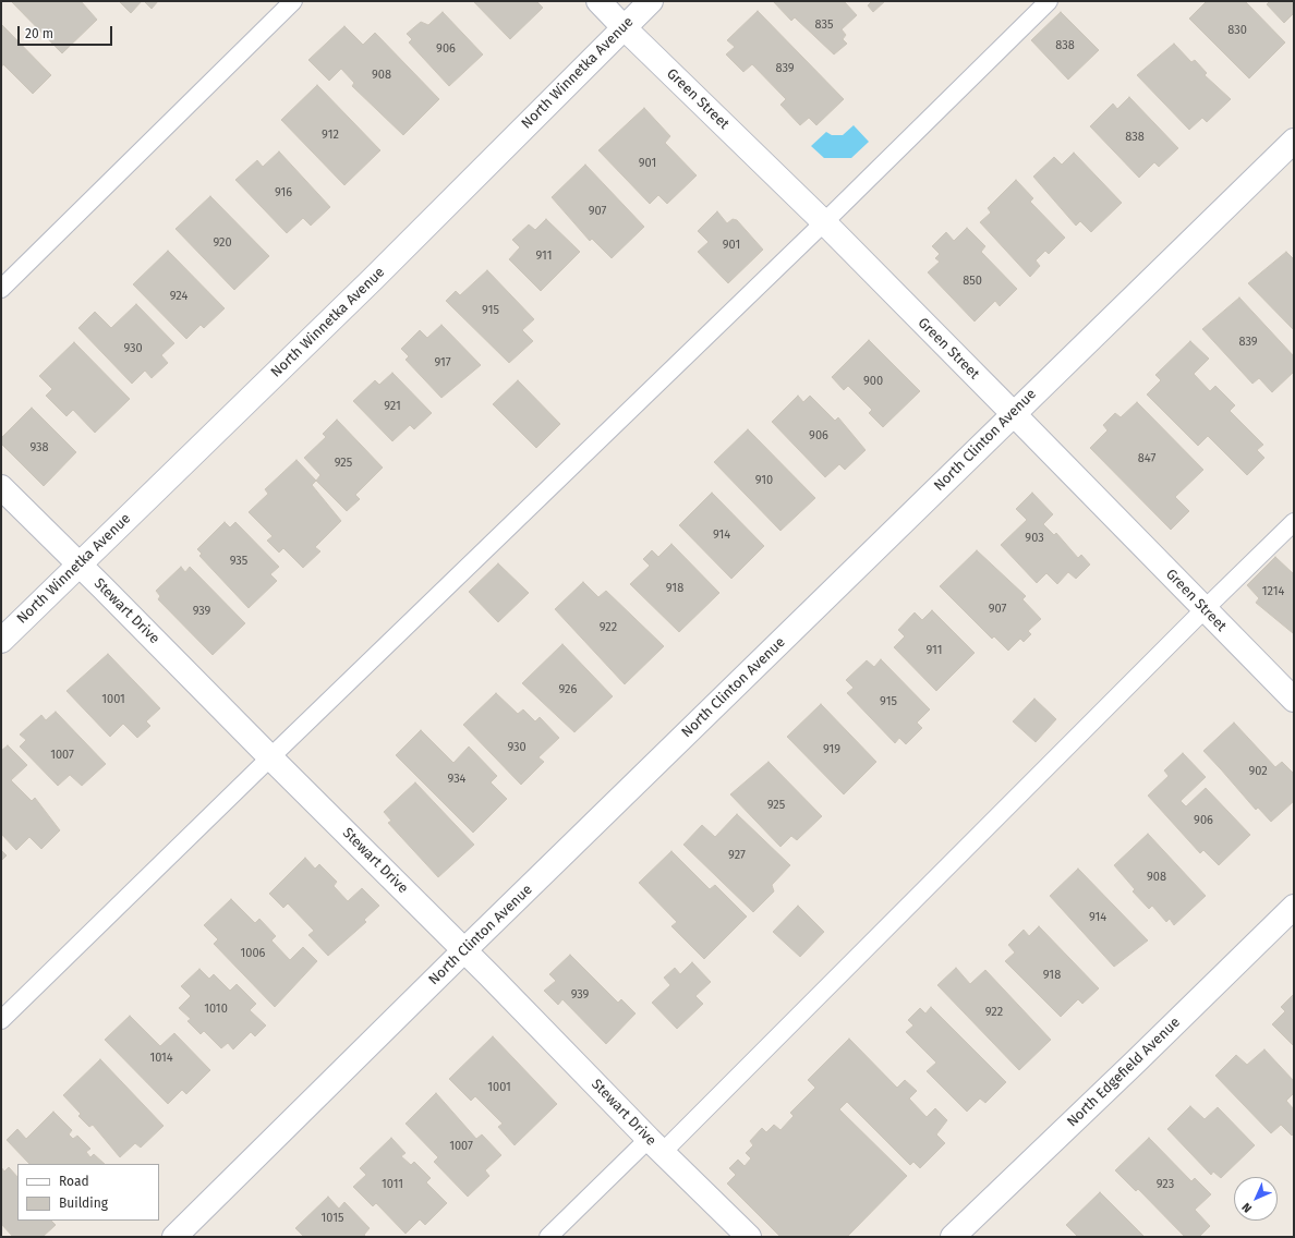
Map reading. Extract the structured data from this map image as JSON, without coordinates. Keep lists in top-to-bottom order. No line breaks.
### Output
{"streets":{"street":["North Winnetka Avenue","Green Street","North Clinton Avenue","Stewart Drive","North Edgefield Avenue"]},"crossings":[["North Winnetka Avenue","Green Street"],["North Winnetka Avenue","Stewart Drive"],["Green Street","North Clinton Avenue"],["North Clinton Avenue","Stewart Drive"]],"house_numbers":["835","830","838","906","839","908","912","838","901","916","907","920","901","911","850","924","915","839","930","917","900","921","906","938","847","925","910","914","903","935","918","1214","907","939","922","911","926","1001","915","930","919","1007","902","934","925","906","927","908","914","1006","918","939","1010","922","1014","1001","1007","1011","923","1015"],"legend":["Road","Building"],"scale_bar":"20 m","north":"bottom left"}
